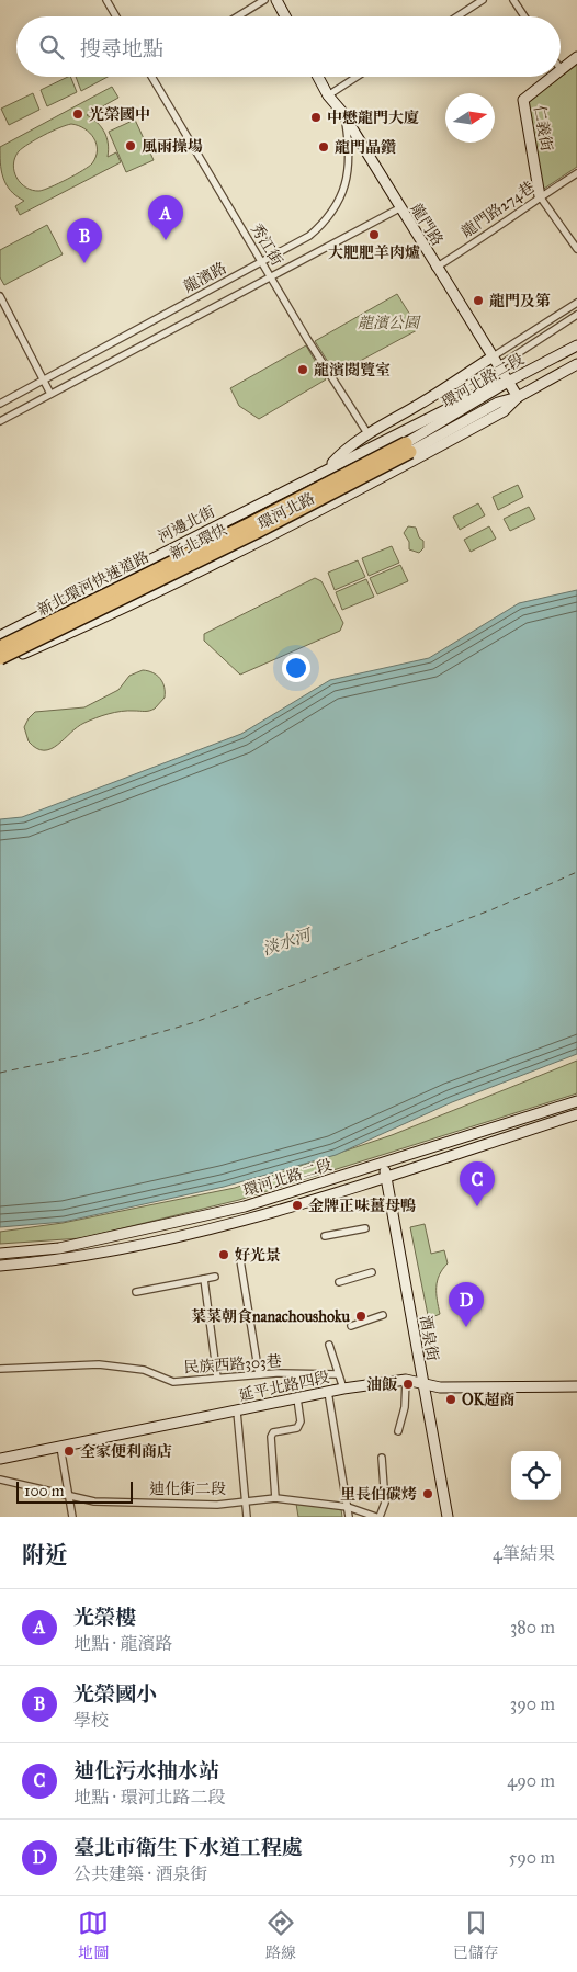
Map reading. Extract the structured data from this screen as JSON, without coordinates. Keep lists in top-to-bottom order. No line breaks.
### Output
{"streets":{"highway":["新北環快","新北環河快速道路"],"street":["仁義街","龍門路274巷","龍門路","秀江街","龍濱路","環河北路二段","環河北路","河邊北街","酒泉街","民族西路303巷","延平北路四段","迪化街二段"]},"crossings":[["仁義街","龍門路274巷"],["龍門路274巷","龍門路"],["龍門路","龍濱路"],["龍門路","環河北路二段"],["龍門路","環河北路"],["龍門路","河邊北街"],["秀江街","龍濱路"],["秀江街","河邊北街"],["環河北路二段","環河北路"],["環河北路二段","河邊北街"],["環河北路二段","新北環快"],["環河北路二段","新北環河快速道路"],["環河北路二段","酒泉街"],["新北環快","新北環河快速道路"],["酒泉街","延平北路四段"]],"water":["淡水河"],"parks":["龍濱公園"],"places":["光榮國中","中懋龍門大廈","風雨操場","龍門晶鑽","大肥肥羊肉爐","龍門及第","龍濱閱覽室","金牌正味薑母鴨","好光景","菜菜朝食nanachoushoku","油飯","OK超商","全家便利商店","里長伯碳烤"],"scale_bar":"100 m","north":"right","page":{"search":"搜尋地點","pins":["A","B","C","D"],"scale":"100 m","heading":["附近","4筆結果"],"list":[{"mark":"A","name":"光榮樓","note":"地點 · 龍濱路","value":"380 m"},{"mark":"B","name":"光榮國小","note":"學校","value":"390 m"},{"mark":"C","name":"迪化污水抽水站","note":"地點 · 環河北路二段","value":"490 m"},{"mark":"D","name":"臺北市衛生下水道工程處","note":"公共建築 · 酒泉街","value":"590 m"}],"nav":["地圖","路線","已儲存"]}}
